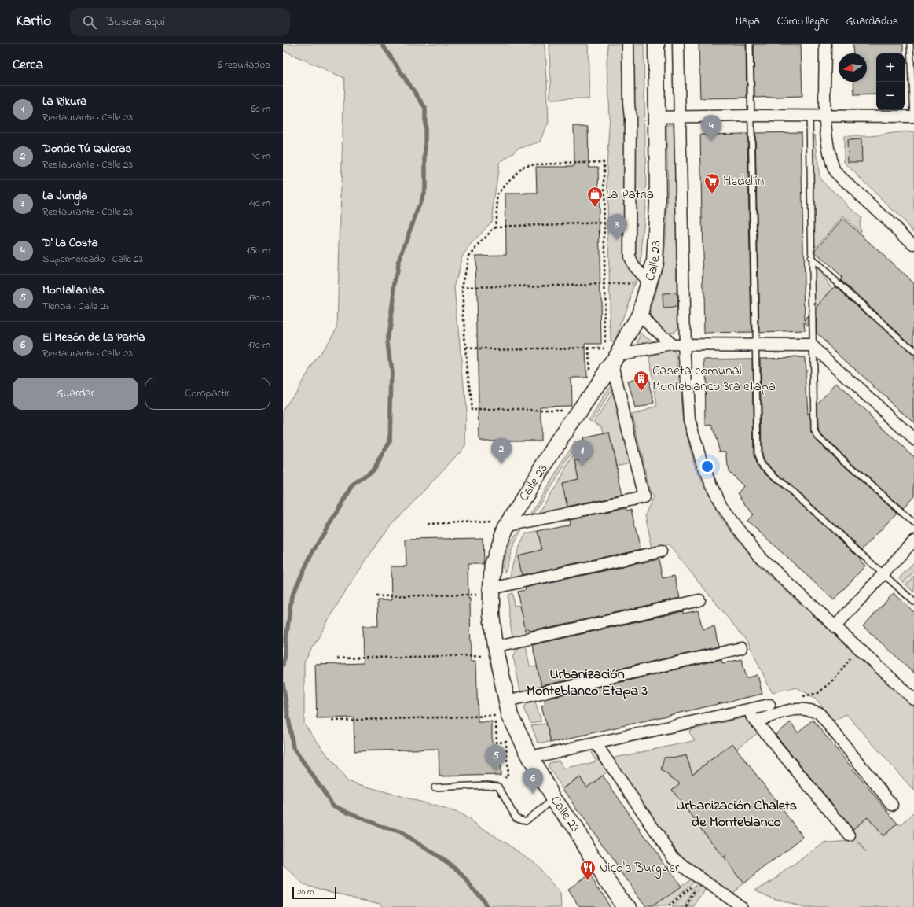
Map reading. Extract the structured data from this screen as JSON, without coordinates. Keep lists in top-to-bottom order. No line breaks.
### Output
{"streets":{"main road":["Calle 23"]},"districts":["Urbanización Monteblanco Etapa 3","Urbanización Chalets de Monteblanco"],"places":{"supermarket":["Medellín"],"shop":["La Patria"],"building":["Caseta comunal Monteblanco 3ra etapa"],"restaurant":["Nico's Burguer"]},"scale_bar":"20 m","north":"left","page":{"header":"Kartio","search":"Buscar aquí","nav":["Mapa","Cómo llegar","Guardados"],"heading":["Cerca","6 resultados"],"map_buttons":["+","−"],"list":[{"mark":"1","name":"La Rikura","note":"Restaurante · Calle 23","value":"60 m"},{"mark":"2","name":"Donde Tú Quieras","note":"Restaurante · Calle 23","value":"90 m"},{"mark":"3","name":"La Jungla","note":"Restaurante · Calle 23","value":"110 m"},{"mark":"4","name":"D' La Costa","note":"Supermercado · Calle 23","value":"150 m"},{"mark":"5","name":"Montallantas","note":"Tienda · Calle 23","value":"170 m"},{"mark":"6","name":"El Mesón de La Patria","note":"Restaurante · Calle 23","value":"170 m"}],"pins":["4","3","2","1","5","6"],"buttons":["Guardar","Compartir"],"scale":"20 m"}}
